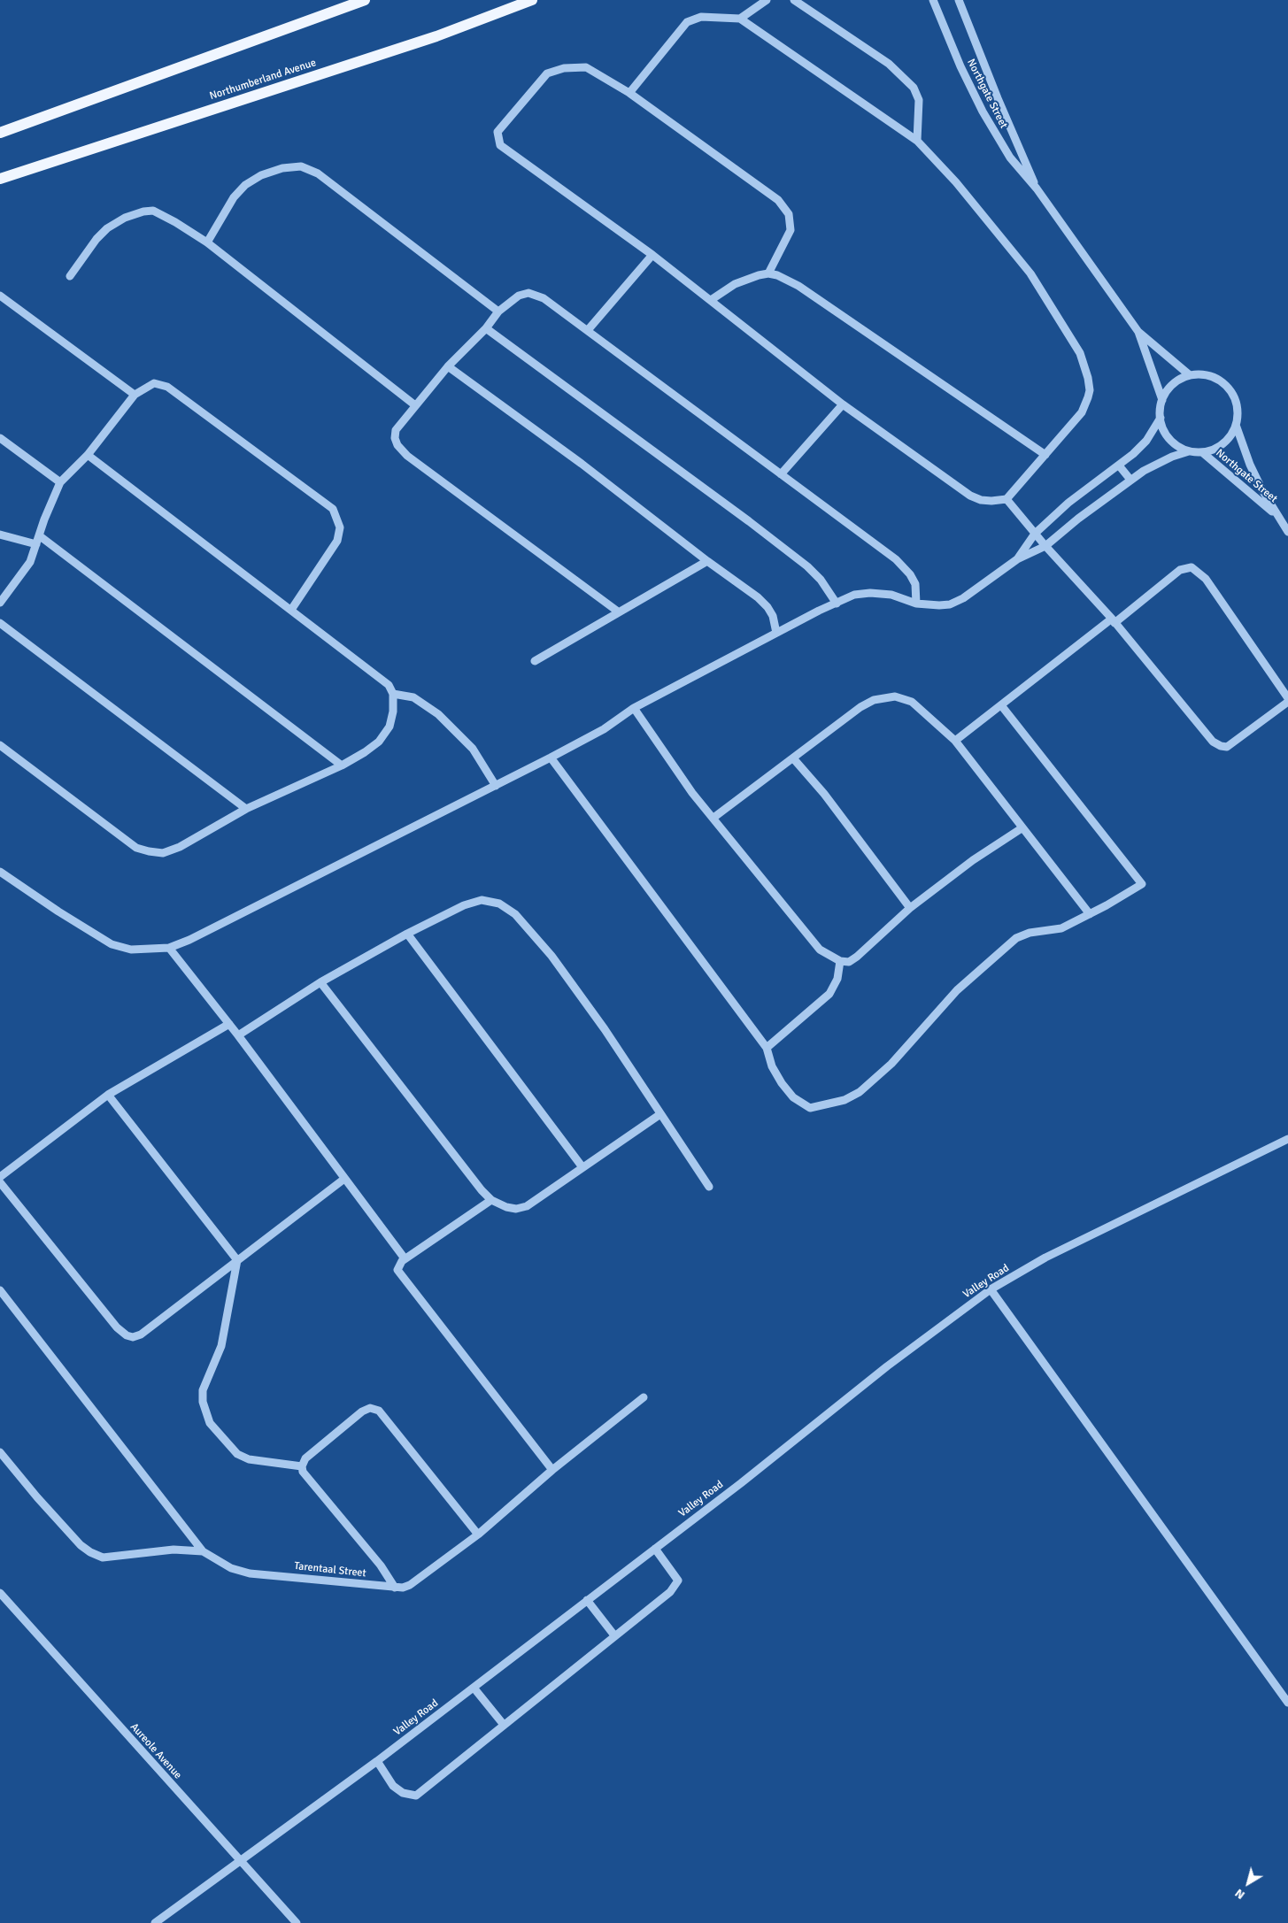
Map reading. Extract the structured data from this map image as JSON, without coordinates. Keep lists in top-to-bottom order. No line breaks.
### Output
{"streets":{"main road":["Northumberland Avenue"],"street":["Northgate Street","Valley Road","Tarentaal Street","Aureole Avenue"]},"crossings":[["Valley Road","Aureole Avenue"]],"north":"bottom left"}
